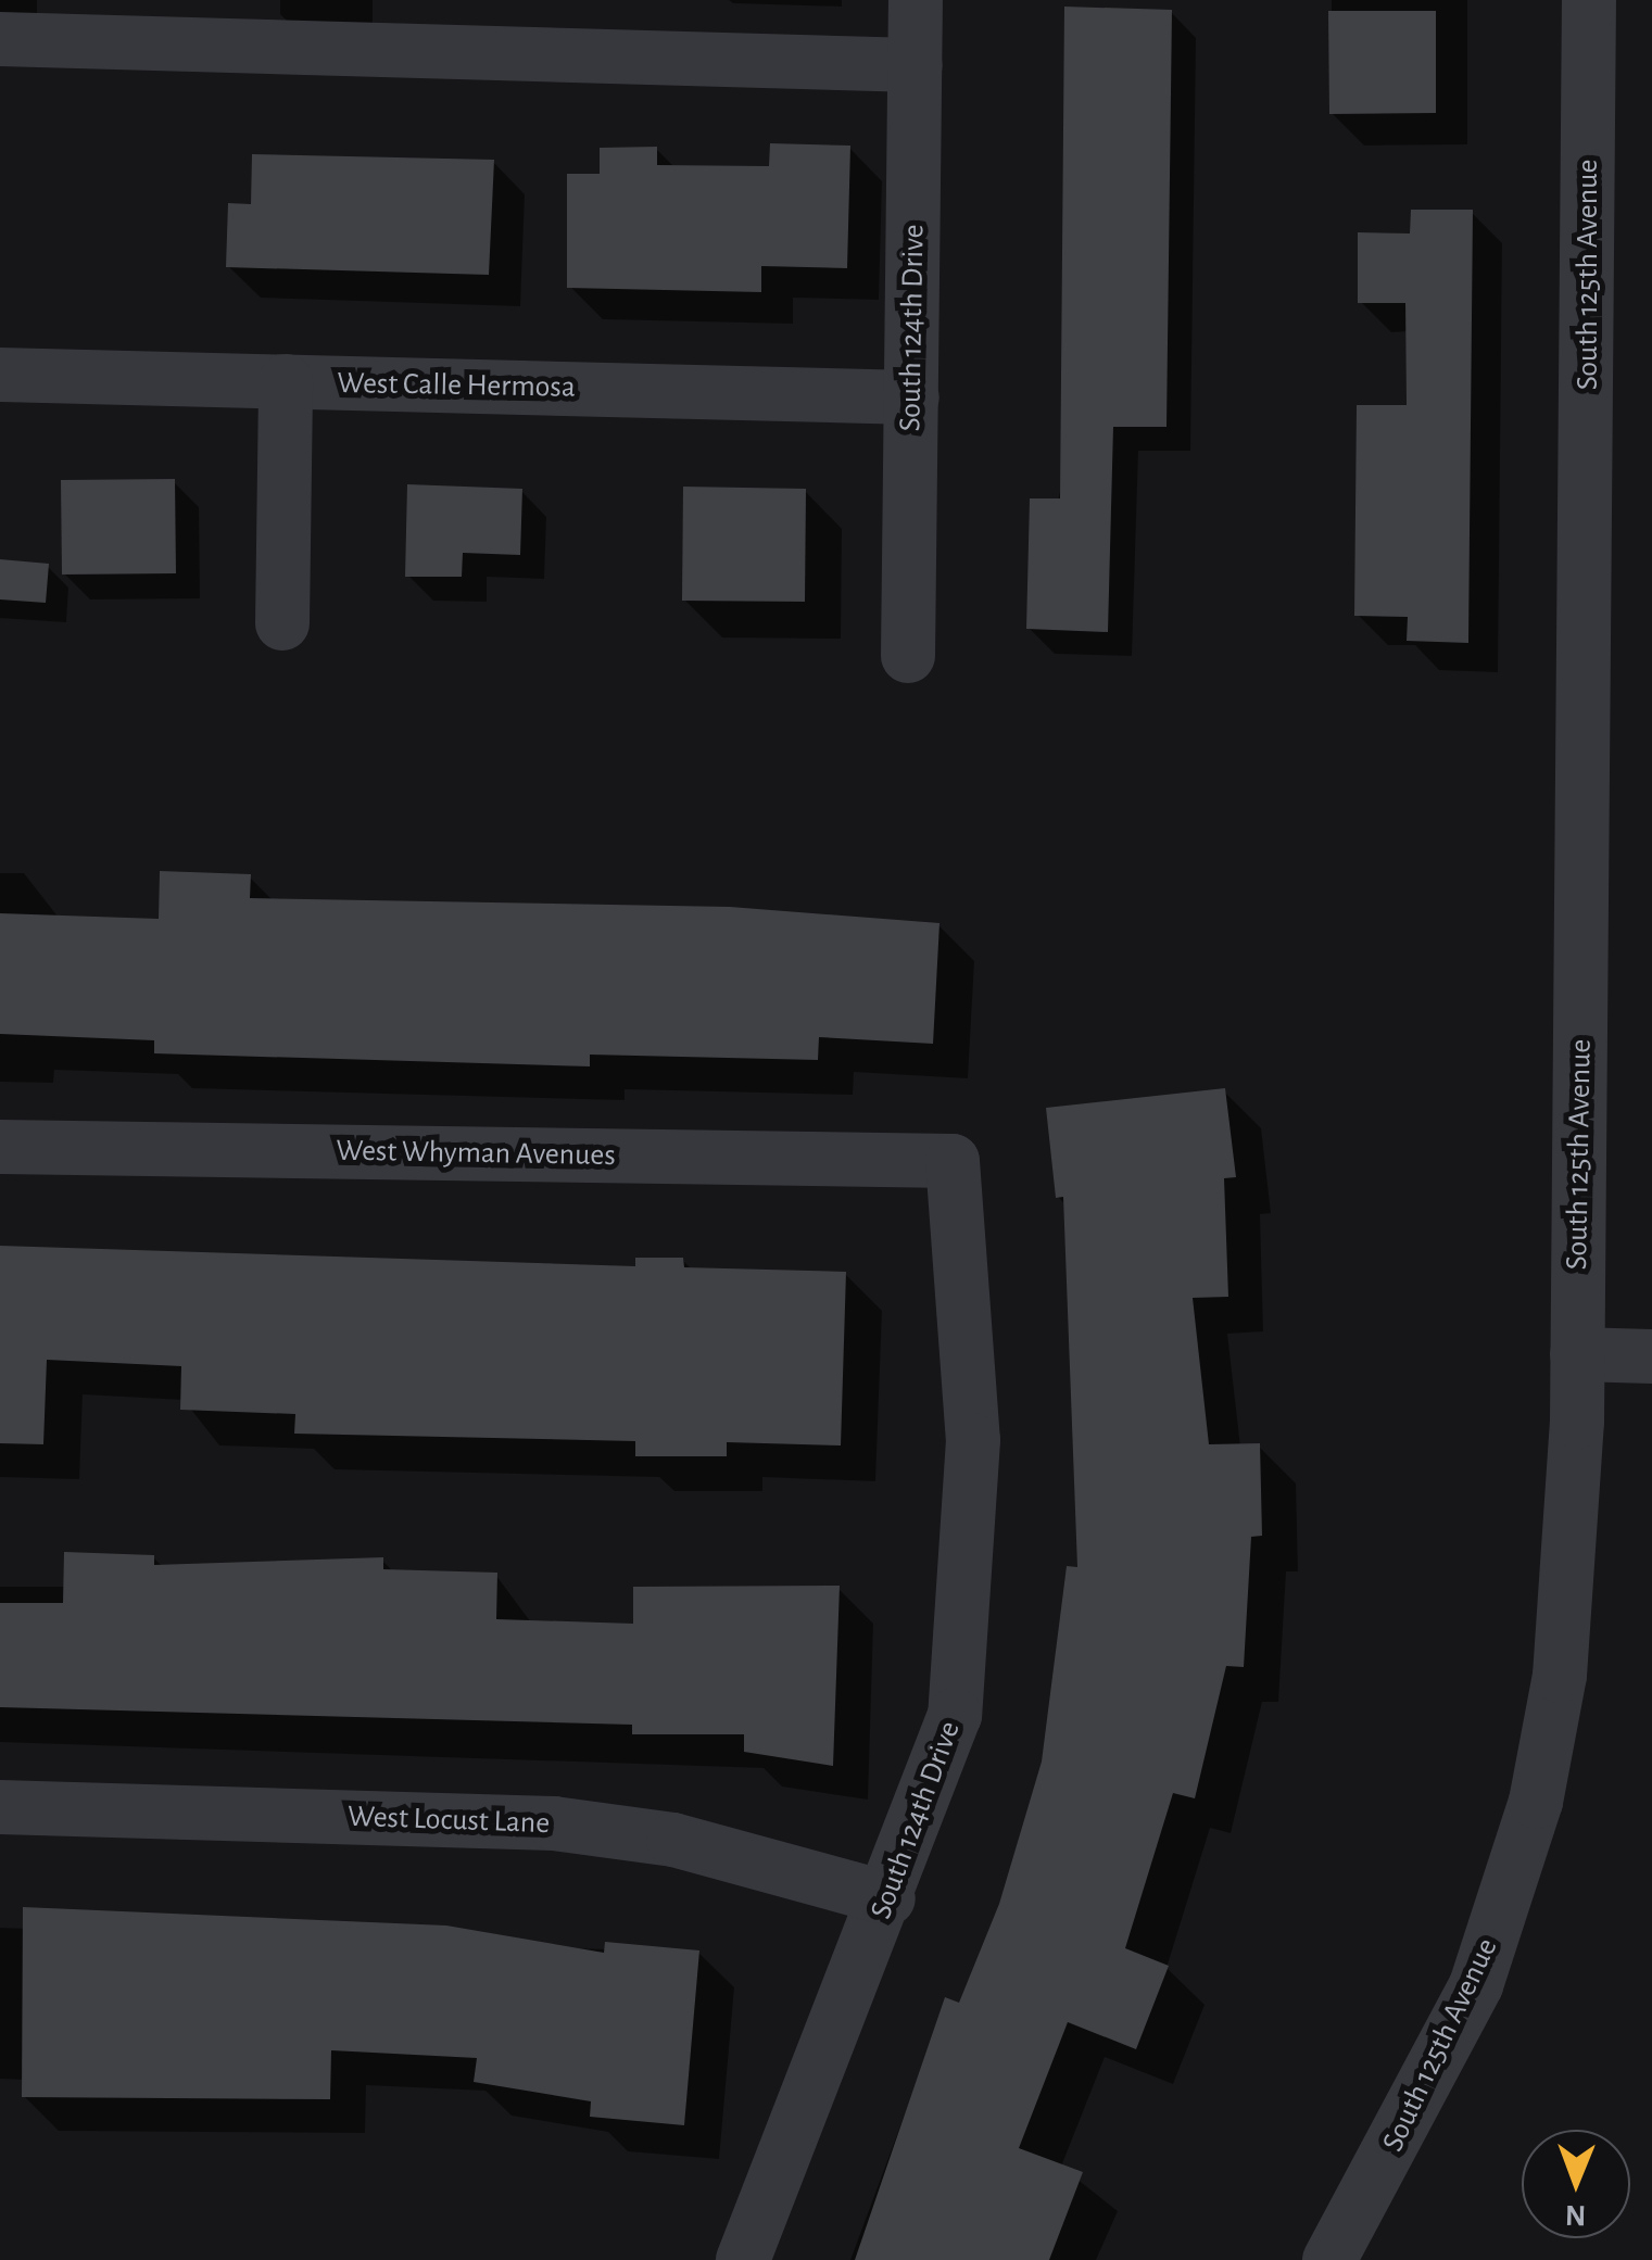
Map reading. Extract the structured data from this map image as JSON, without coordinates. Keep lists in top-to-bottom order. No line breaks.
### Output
{"streets":{"street":["South 125th Avenue","South 124th Drive","West Calle Hermosa","West Whyman Avenues","West Locust Lane"]},"crossings":[["South 124th Drive","West Calle Hermosa"],["South 124th Drive","West Whyman Avenues"],["South 124th Drive","West Locust Lane"]],"north":"bottom"}
